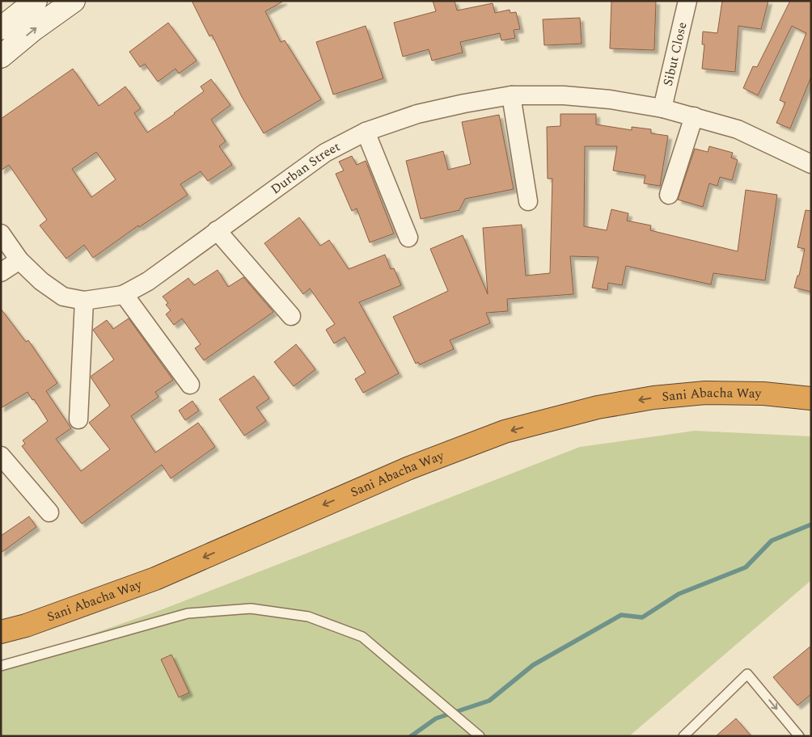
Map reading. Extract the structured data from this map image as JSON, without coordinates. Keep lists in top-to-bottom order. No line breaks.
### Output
{"streets":{"highway":["Sani Abacha Way"],"street":["Sibut Close","Durban Street"]},"crossings":[["Sibut Close","Durban Street"]],"one_way":["Sani Abacha Way"]}
